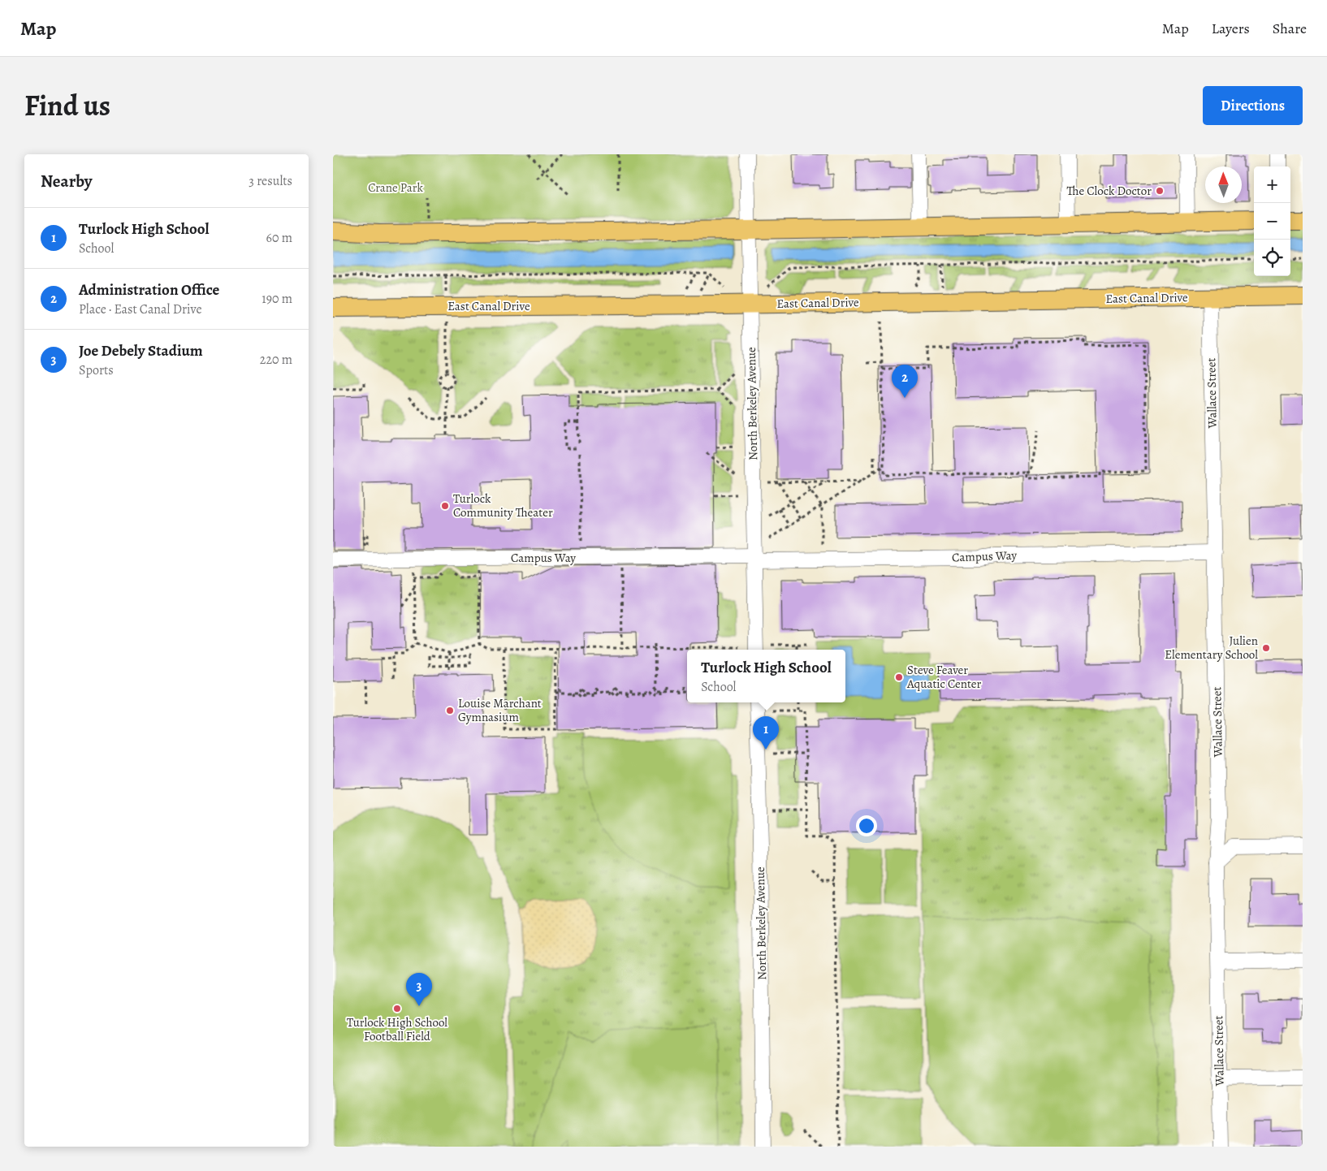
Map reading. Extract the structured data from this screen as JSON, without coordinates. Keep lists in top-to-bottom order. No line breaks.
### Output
{"streets":{"main road":["East Canal Drive"],"street":["Wallace Street","North Berkeley Avenue","Campus Way"]},"crossings":[["East Canal Drive","Wallace Street"],["East Canal Drive","North Berkeley Avenue"],["Wallace Street","Campus Way"],["North Berkeley Avenue","Campus Way"]],"parks":["Crane Park"],"places":["The Clock Doctor","Turlock Community Theater","Julien Elementary School","Steve Feaver Aquatic Center","Louise Marchant Gymnasium","Turlock High School Football Field"],"north":"top","page":{"header":"Map","nav":["Map","Layers","Share"],"title":"Find us","buttons":"Directions","heading":["Nearby","3 results"],"map_buttons":["+","−"],"list":[{"mark":"1","name":"Turlock High School","note":"School","value":"60 m"},{"mark":"2","name":"Administration Office","note":"Place · East Canal Drive","value":"190 m"},{"mark":"3","name":"Joe Debely Stadium","note":"Sports","value":"220 m"}],"pins":["2","1","3"],"popup":["Turlock High School","School"]}}
